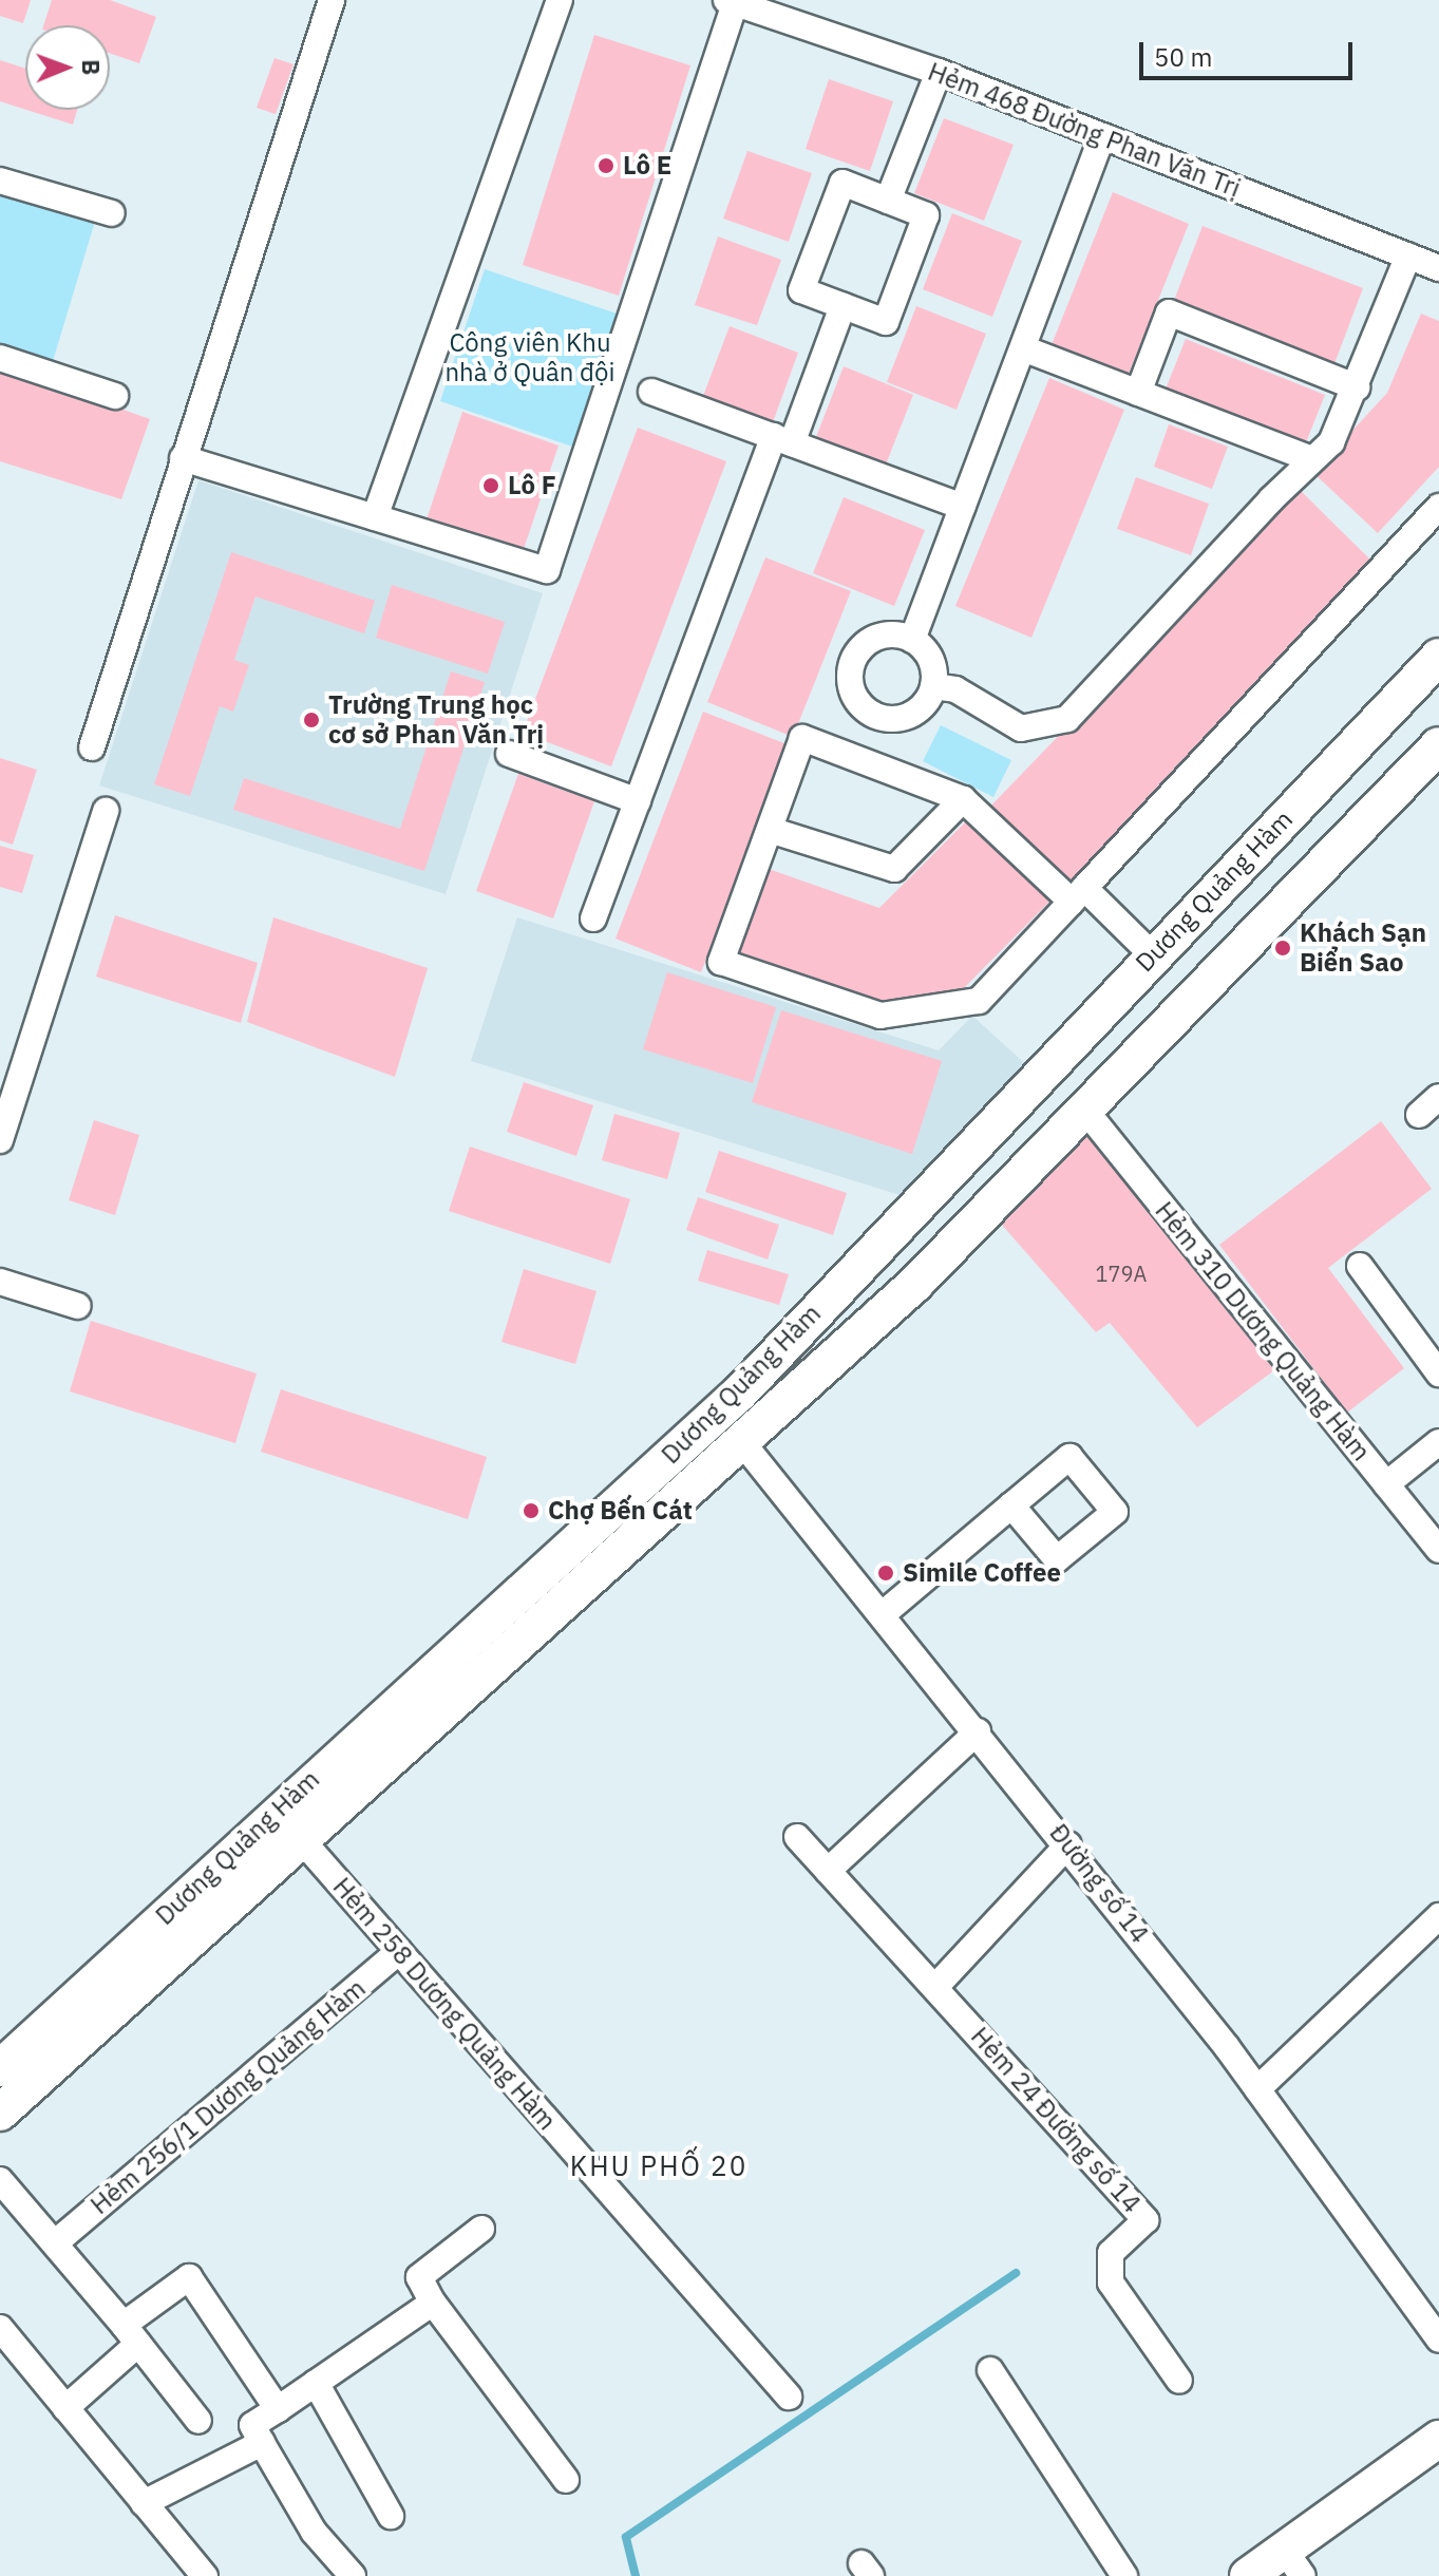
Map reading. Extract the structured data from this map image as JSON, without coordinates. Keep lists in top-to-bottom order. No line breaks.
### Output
{"streets":{"street":["Hẻm 468 Đường Phan Văn Trị","Dương Quảng Hàm","Hẻm 310 Dương Quảng Hàm","Đường số 14","Hẻm 258 Dương Quảng Hàm","Hẻm 256/1 Dương Quảng Hàm","Hẻm 24 Đường số 14"]},"crossings":[["Dương Quảng Hàm","Hẻm 310 Dương Quảng Hàm"],["Dương Quảng Hàm","Đường số 14"],["Dương Quảng Hàm","Hẻm 258 Dương Quảng Hàm"],["Hẻm 258 Dương Quảng Hàm","Hẻm 256/1 Dương Quảng Hàm"]],"districts":["KHU PHỐ 20"],"parks":["Công viên Khu nhà ở Quân đội"],"places":["Lô E","Lô F","Trường Trung học cơ sở Phan Văn Trị","Khách Sạn Biển Sao","Chợ Bến Cát","Simile Coffee"],"house_numbers":["179A"],"scale_bar":"50 m","north":"right"}
